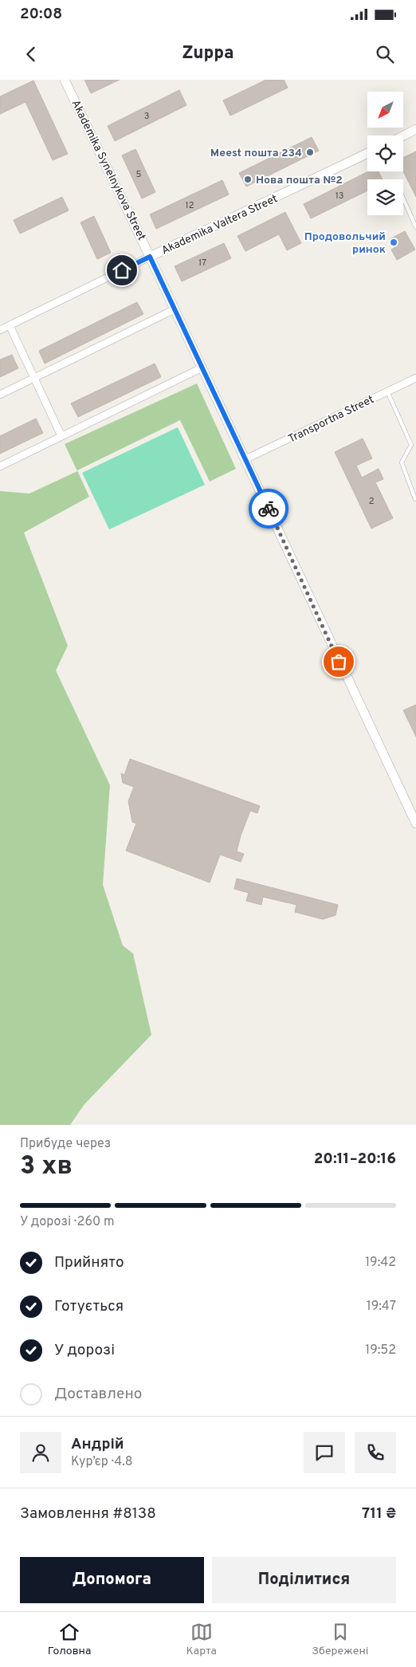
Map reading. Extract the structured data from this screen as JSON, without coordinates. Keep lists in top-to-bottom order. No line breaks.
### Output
{"streets":{"street":["Akademika Synelnykova Street","Akademika Valtera Street","Transportna Street"]},"crossings":[["Akademika Synelnykova Street","Akademika Valtera Street"],["Akademika Synelnykova Street","Transportna Street"]],"places":["Meest пошта 234","Нова пошта №2","Продовольчий ринок"],"house_numbers":["3","5","13","12","17","2"],"north":"bottom left","page":{"status":"20:08","header":"Zuppa","heading":["3 хв","Прибуде через","20:11–20:16"],"panel":["Андрій","Кур’єр · 4.8","Замовлення #8138","711 ₴"],"bar":"У дорозі · 260 m","list":[["Прийнято","19:42"],["Готується","19:47"],["У дорозі","19:52"],"Доставлено"],"buttons":["Допомога","Поділитися"],"tabs":["Головна","Карта","Збережені"]}}
